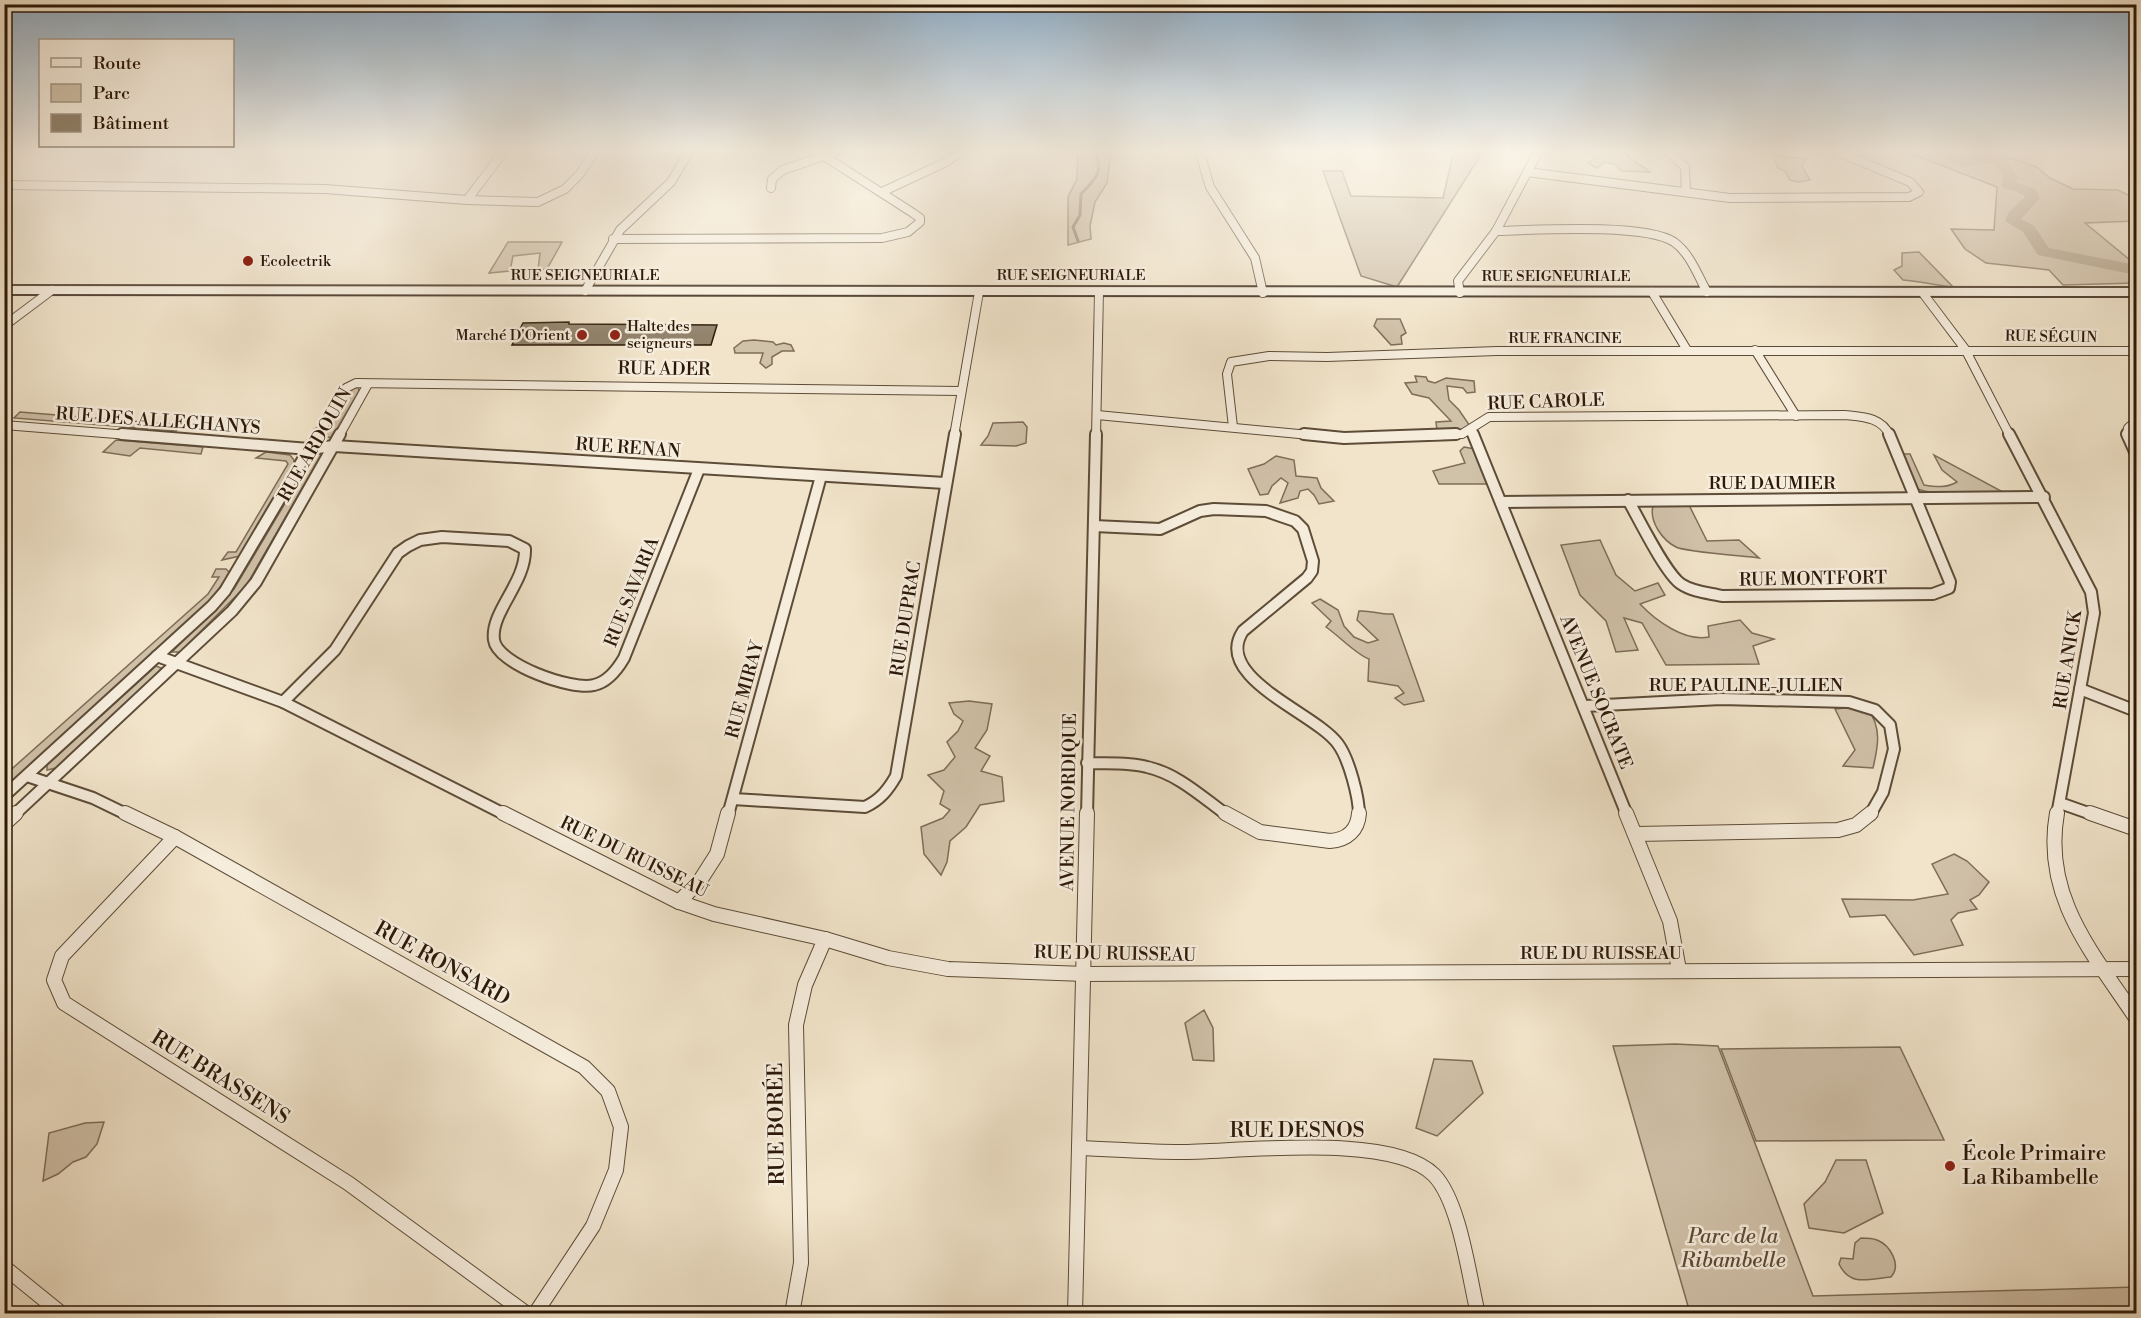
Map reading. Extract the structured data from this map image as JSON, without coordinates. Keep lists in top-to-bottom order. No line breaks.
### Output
{"streets":{"street":["RUE SEIGNEURIALE","RUE SÉGUIN","RUE FRANCINE","RUE ADER","RUE CAROLE","RUE DES ALLEGHANYS","RUE ARDOUIN","RUE RENAN","RUE DAUMIER","RUE MONTFORT","RUE SAVARIA","RUE DUPRAC","RUE ANICK","RUE PAULINE-JULIEN","RUE MIRAY","AVENUE SOCRATE","AVENUE NORDIQUE","RUE DU RUISSEAU","RUE RONSARD","RUE BRASSENS","RUE BORÉE","RUE DESNOS"]},"crossings":[["RUE SEIGNEURIALE","RUE DUPRAC"],["RUE SEIGNEURIALE","RUE ANICK"],["RUE SEIGNEURIALE","AVENUE NORDIQUE"],["RUE SÉGUIN","RUE FRANCINE"],["RUE SÉGUIN","RUE ANICK"],["RUE FRANCINE","RUE CAROLE"],["RUE FRANCINE","RUE ANICK"],["RUE ADER","RUE ARDOUIN"],["RUE ADER","RUE DUPRAC"],["RUE CAROLE","RUE DAUMIER"],["RUE CAROLE","RUE MONTFORT"],["RUE CAROLE","AVENUE SOCRATE"],["RUE CAROLE","AVENUE NORDIQUE"],["RUE DES ALLEGHANYS","RUE ARDOUIN"],["RUE DES ALLEGHANYS","RUE RENAN"],["RUE ARDOUIN","RUE RENAN"],["RUE ARDOUIN","RUE DU RUISSEAU"],["RUE ARDOUIN","RUE RONSARD"],["RUE RENAN","RUE SAVARIA"],["RUE RENAN","RUE DUPRAC"],["RUE RENAN","RUE MIRAY"],["RUE DAUMIER","RUE MONTFORT"],["RUE DAUMIER","RUE ANICK"],["RUE DAUMIER","AVENUE SOCRATE"],["RUE SAVARIA","RUE DU RUISSEAU"],["RUE DUPRAC","RUE MIRAY"],["RUE ANICK","RUE DU RUISSEAU"],["RUE PAULINE-JULIEN","AVENUE SOCRATE"],["RUE MIRAY","RUE DU RUISSEAU"],["AVENUE SOCRATE","RUE DU RUISSEAU"],["AVENUE NORDIQUE","RUE DU RUISSEAU"],["AVENUE NORDIQUE","RUE DESNOS"],["RUE DU RUISSEAU","RUE BORÉE"],["RUE RONSARD","RUE BRASSENS"]],"parks":["Parc de la Ribambelle"],"places":["Ecolectrik","Marché D'Orient","Halte des seigneurs","École Primaire La Ribambelle"],"legend":["Route","Parc","Bâtiment"]}
